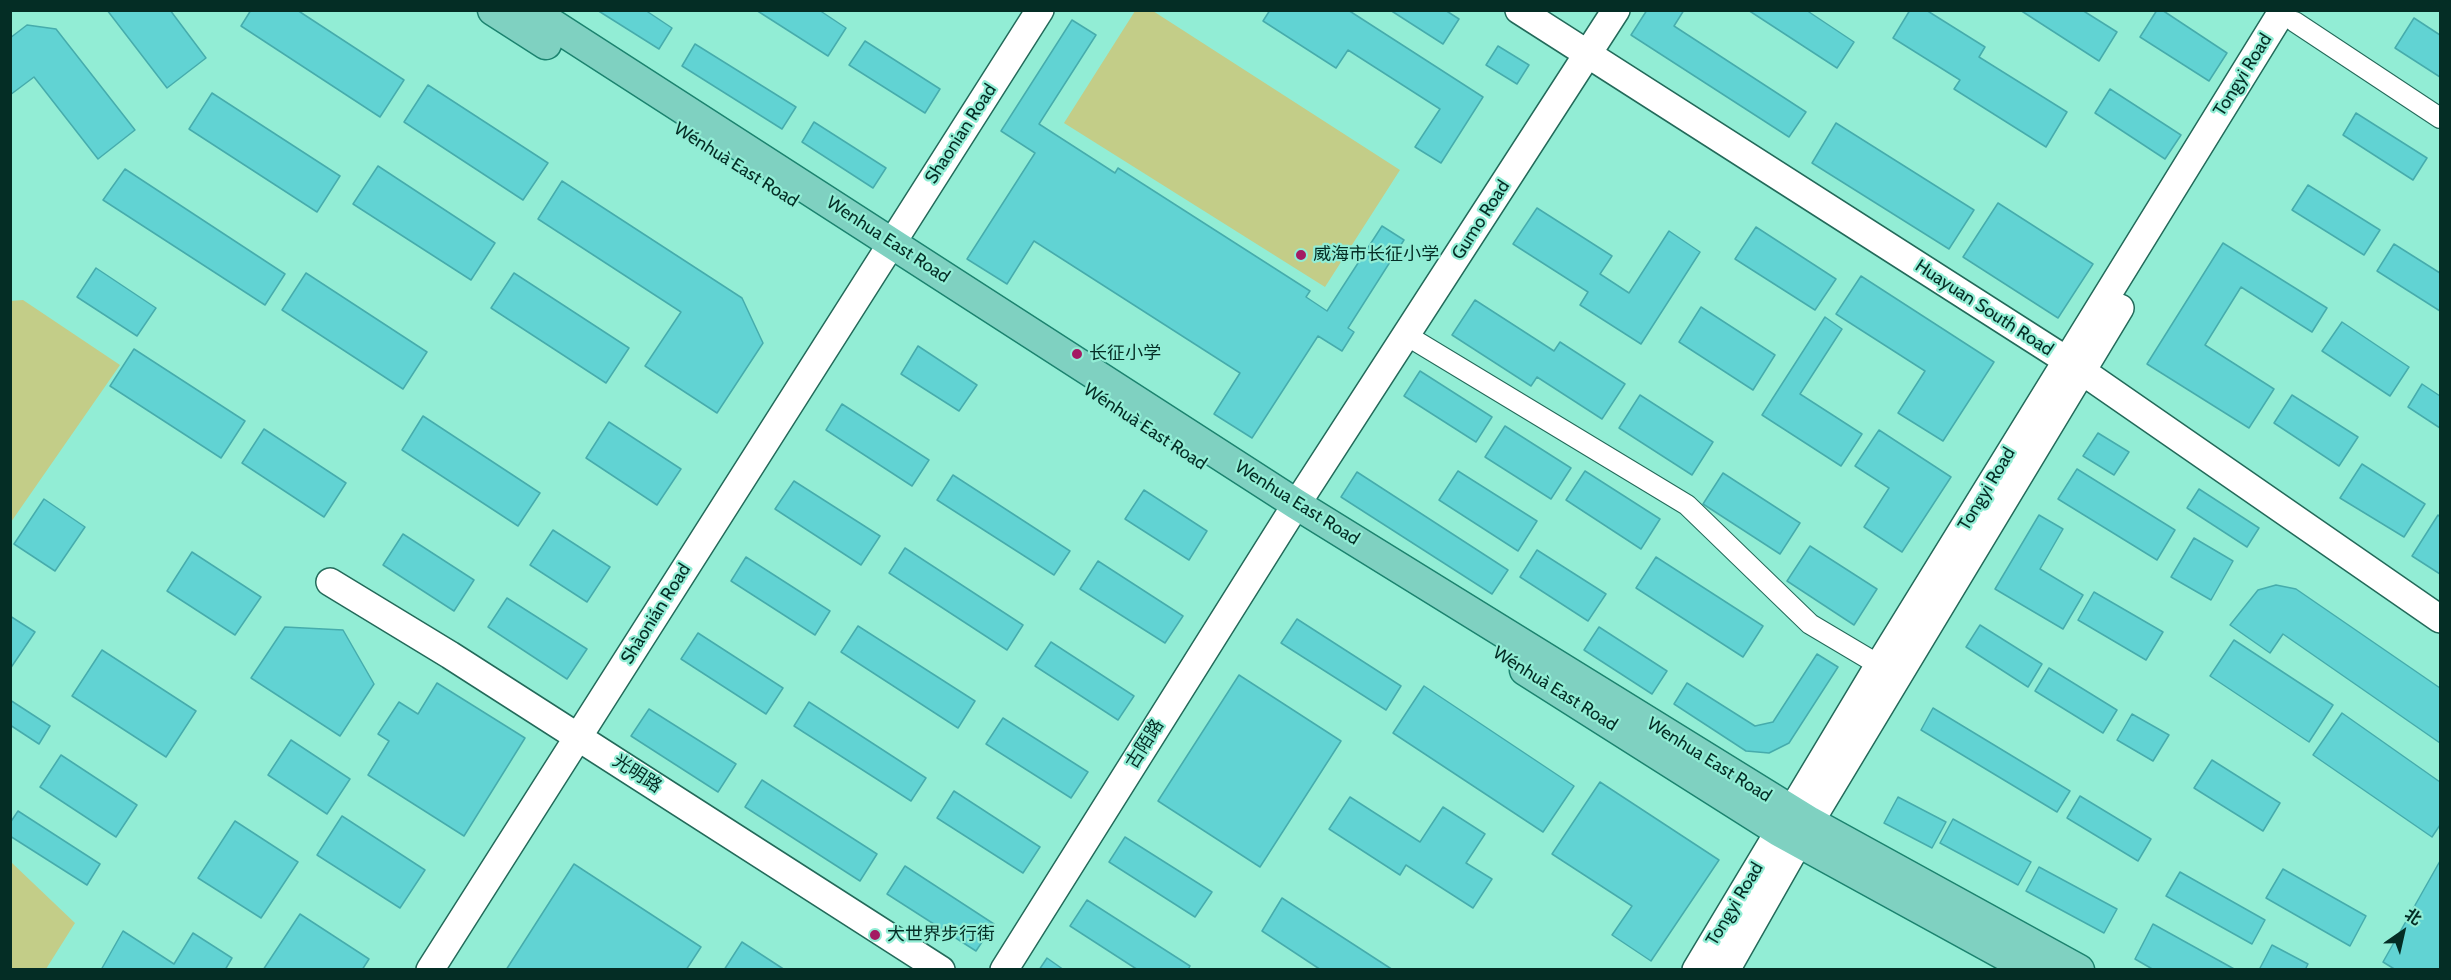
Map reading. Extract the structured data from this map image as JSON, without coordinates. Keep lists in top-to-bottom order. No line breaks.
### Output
{"streets":{"main road":["Wénhuà East Road","Wenhua East Road"],"street":["Tongyi Road","Shaonian Road","Gumo Road","Huayuan South Road","Shàonián Road","古陌路","光明路"]},"crossings":[["Tongyi Road","Wénhuà East Road"],["Tongyi Road","Huayuan South Road"],["Shaonian Road","Wénhuà East Road"],["Shaonian Road","Wenhua East Road"],["Shaonian Road","Shàonián Road"],["Wénhuà East Road","Gumo Road"],["Wénhuà East Road","Wenhua East Road"],["Wénhuà East Road","Shàonián Road"],["Wénhuà East Road","古陌路"],["Gumo Road","Huayuan South Road"],["Gumo Road","古陌路"],["Wenhua East Road","Shàonián Road"],["Shàonián Road","光明路"]],"places":["威海市长征小学","长征小学","大世界步行街"],"north":"top right"}
